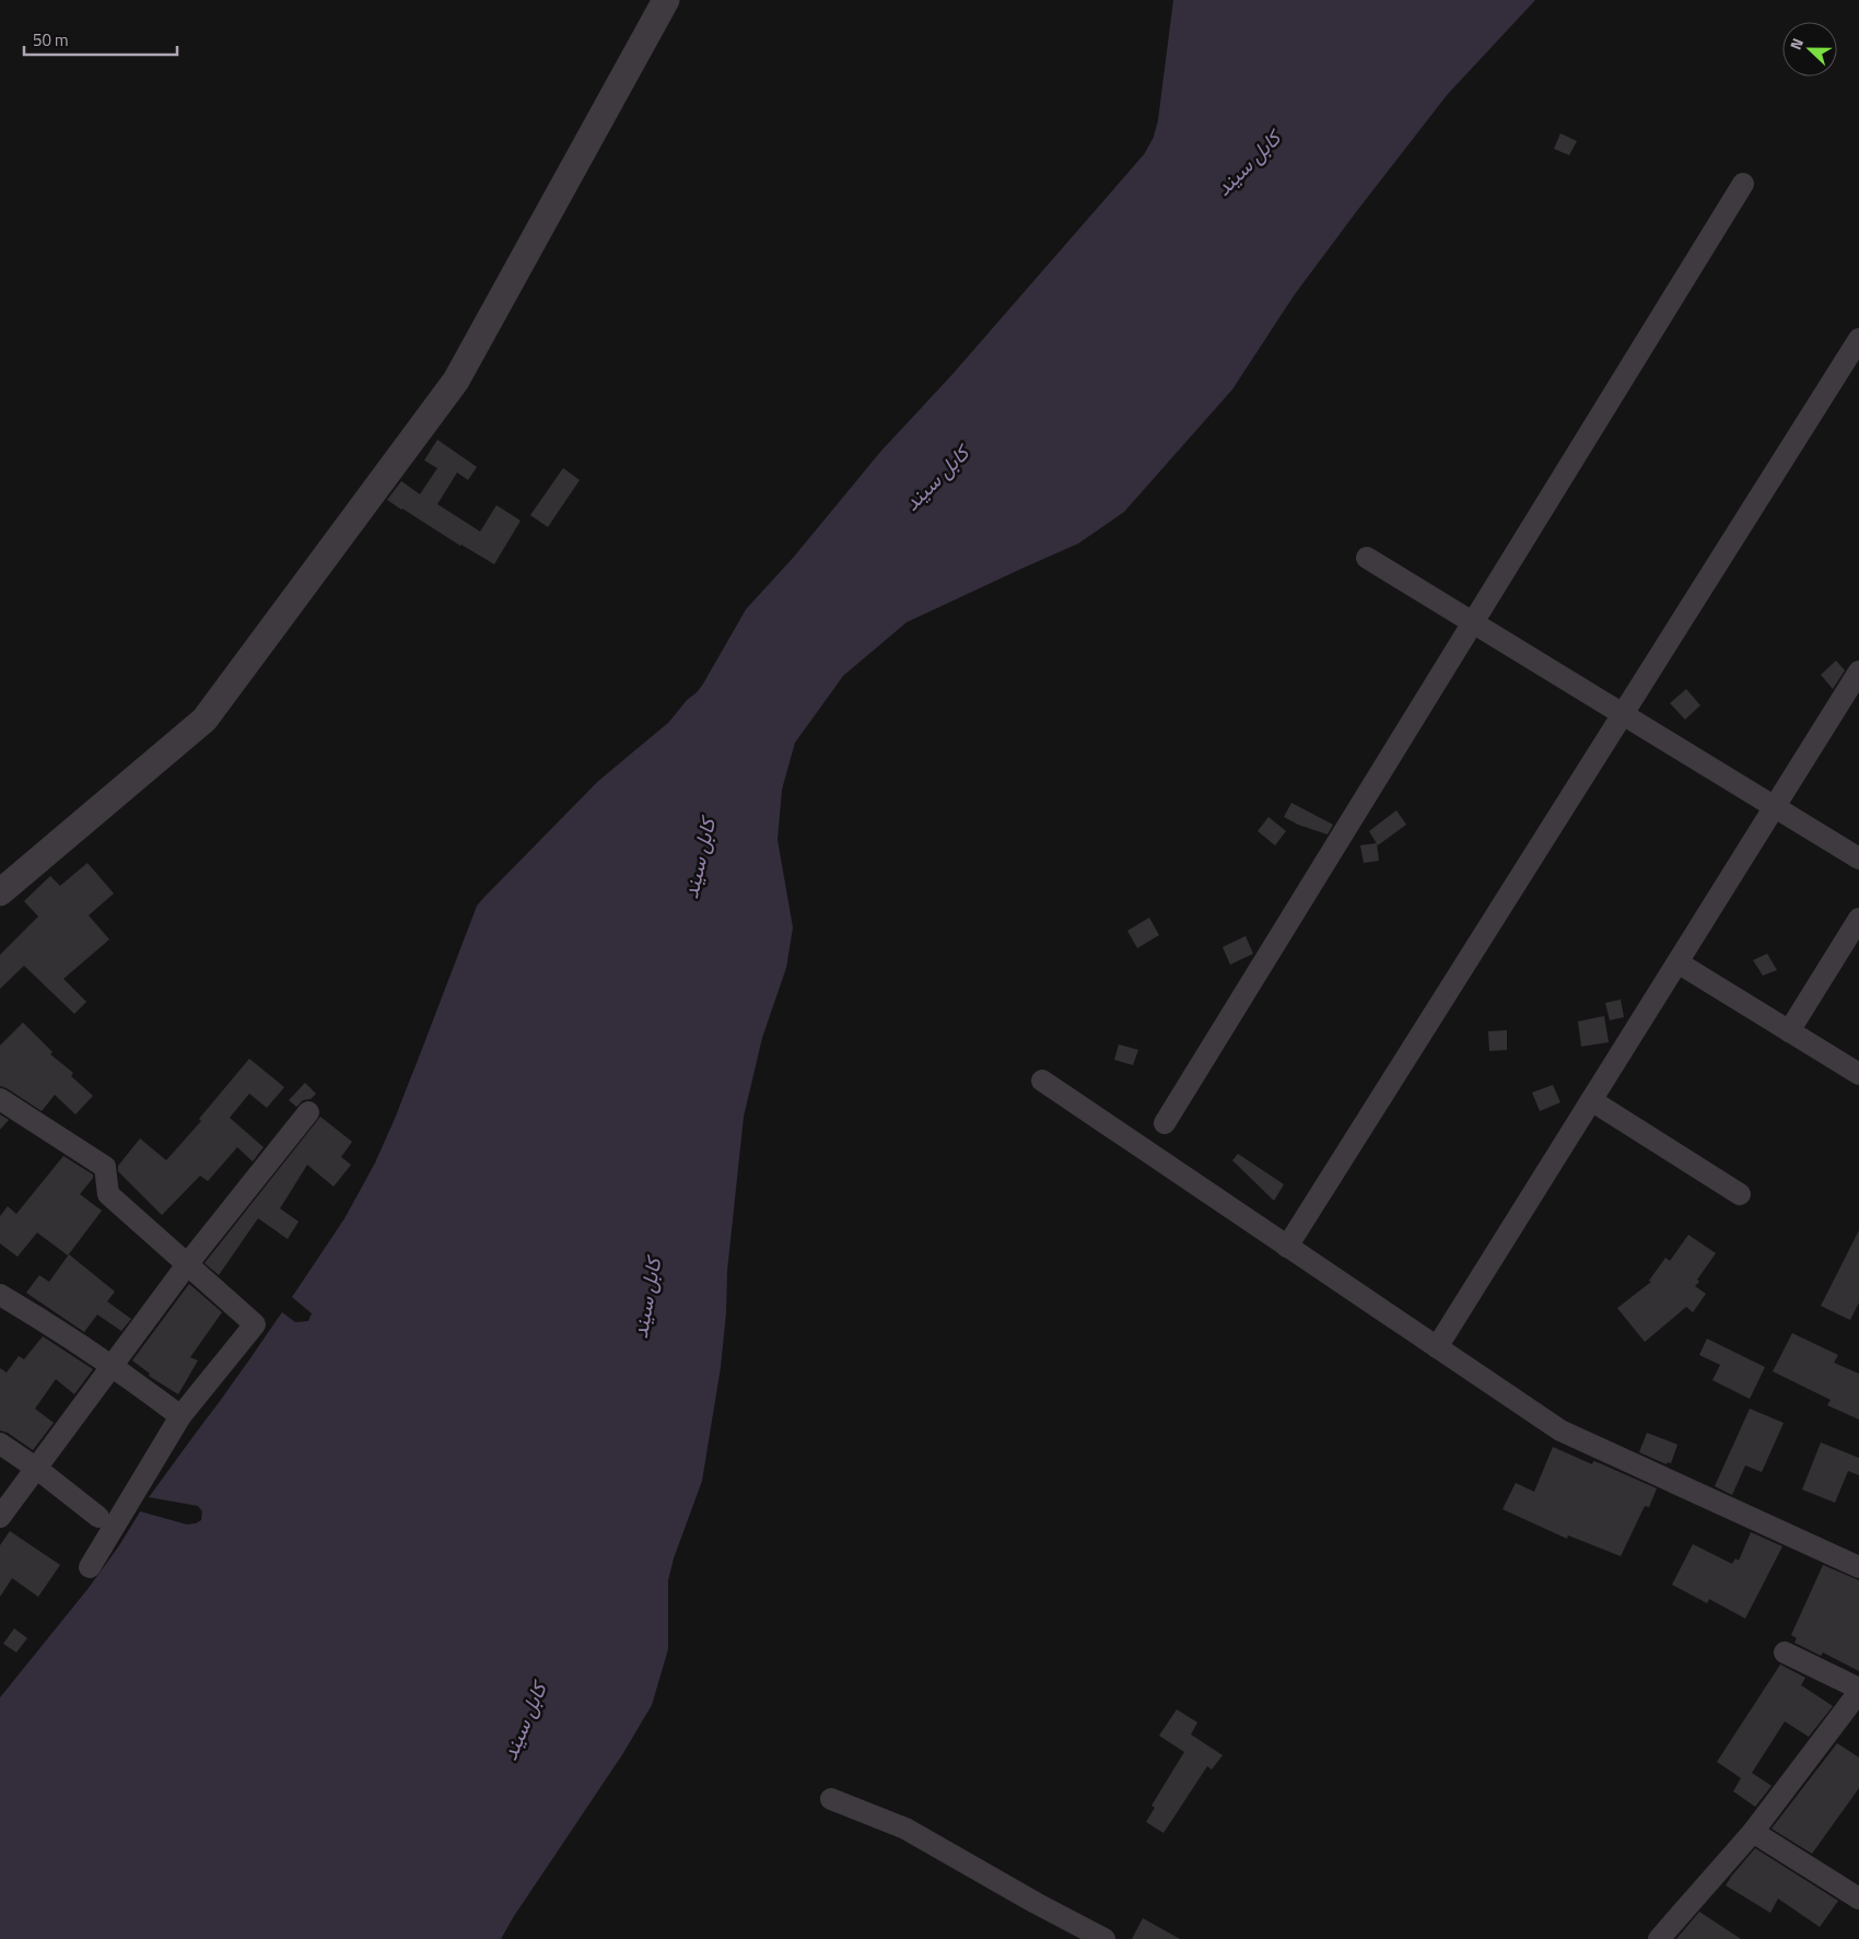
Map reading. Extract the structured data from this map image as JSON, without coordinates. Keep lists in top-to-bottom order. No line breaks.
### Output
{"water":["کابل سيند"],"scale_bar":"50 m","north":"left"}
